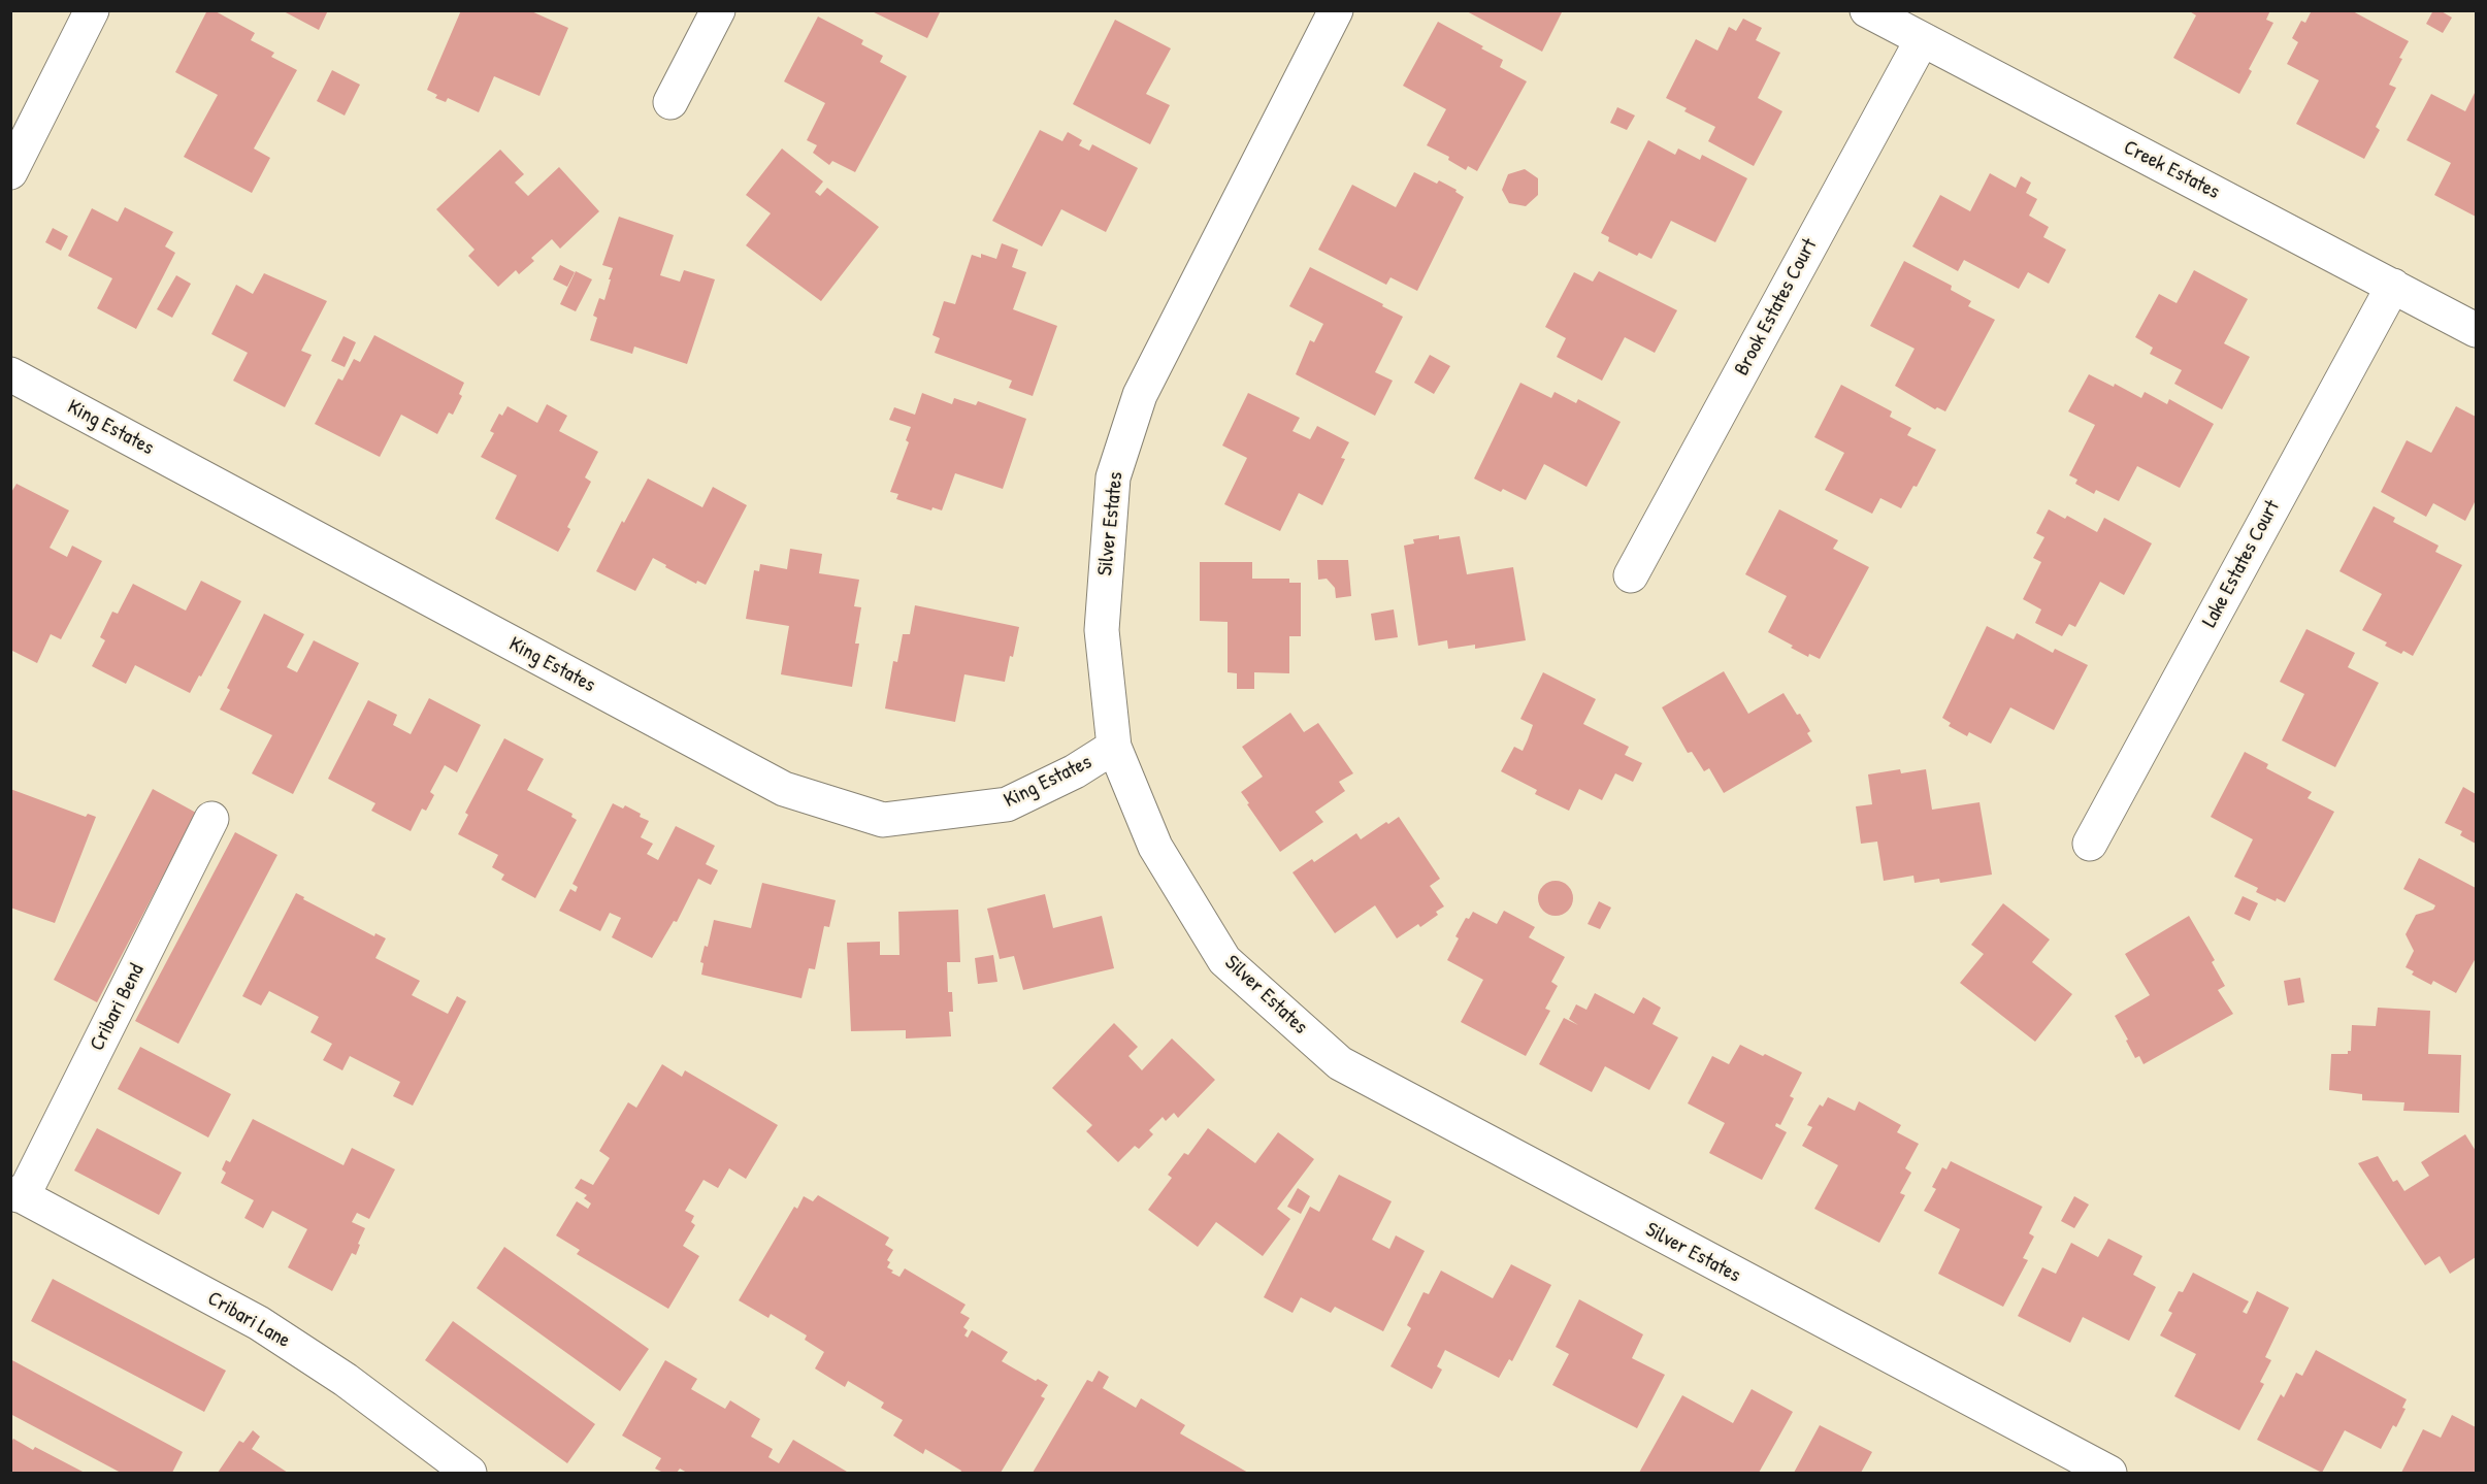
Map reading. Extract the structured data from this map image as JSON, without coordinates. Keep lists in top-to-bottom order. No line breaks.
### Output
{"streets":{"street":["Creek Estates","Brook Estates Court","King Estates","Silver Estates","Lake Estates Court","Cribari Bend","Cribari Lane"]},"crossings":[["Creek Estates","Brook Estates Court"],["Creek Estates","Lake Estates Court"],["King Estates","Silver Estates"],["Cribari Bend","Cribari Lane"]]}
